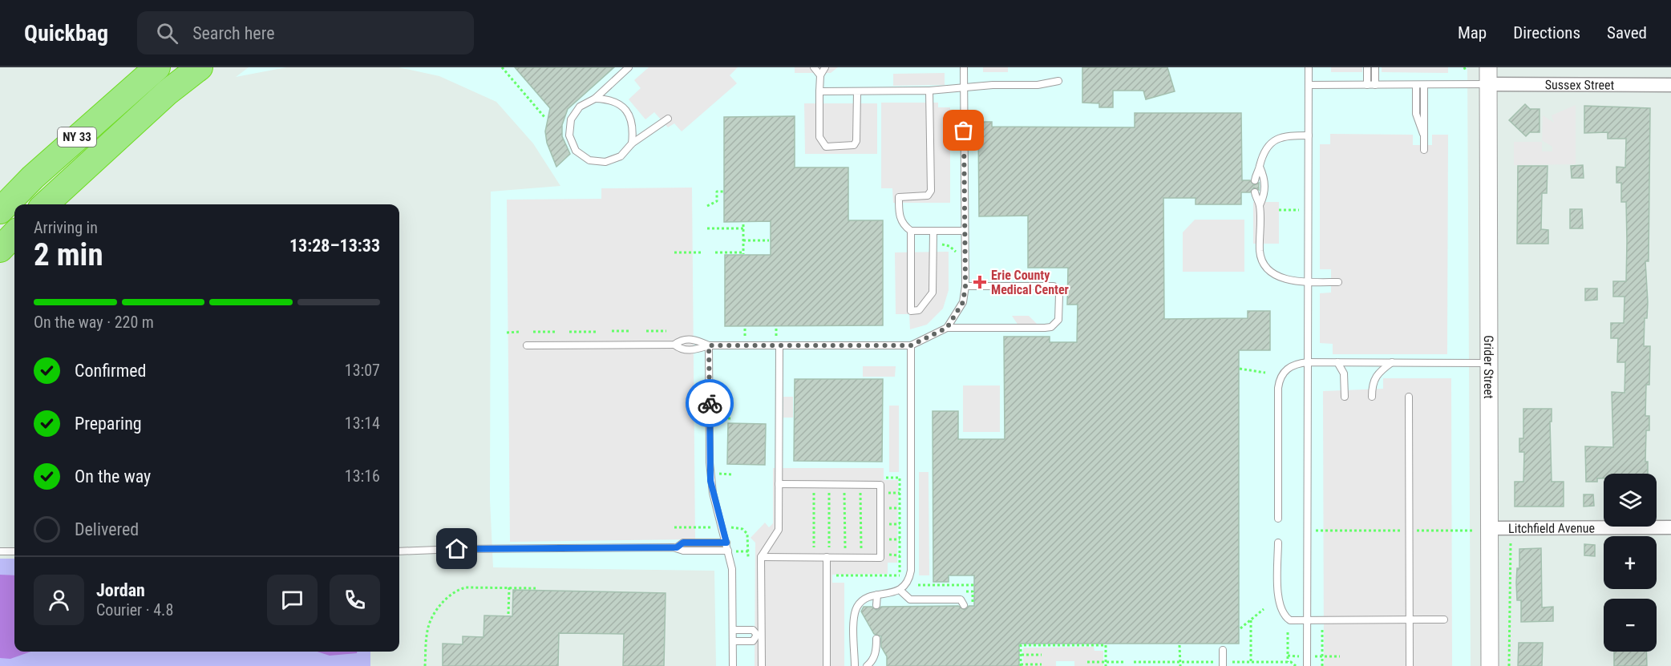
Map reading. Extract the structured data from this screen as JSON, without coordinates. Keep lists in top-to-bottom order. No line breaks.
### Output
{"streets":{"highway":["NY 33"],"street":["Sussex Street","Grider Street","Litchfield Avenue"]},"crossings":[["Sussex Street","Grider Street"],["Grider Street","Litchfield Avenue"]],"places":{"health":["Erie County Medical Center"]},"page":{"header":"Quickbag","search":"Search here","nav":["Map","Directions","Saved"],"heading":["2 min","Arriving in","13:28–13:33"],"panel":["Jordan","Courier · 4.8"],"bar":"On the way · 220 m","list":[["Confirmed","13:07"],["Preparing","13:14"],["On the way","13:16"],"Delivered"],"map_buttons":["+","−"]}}
